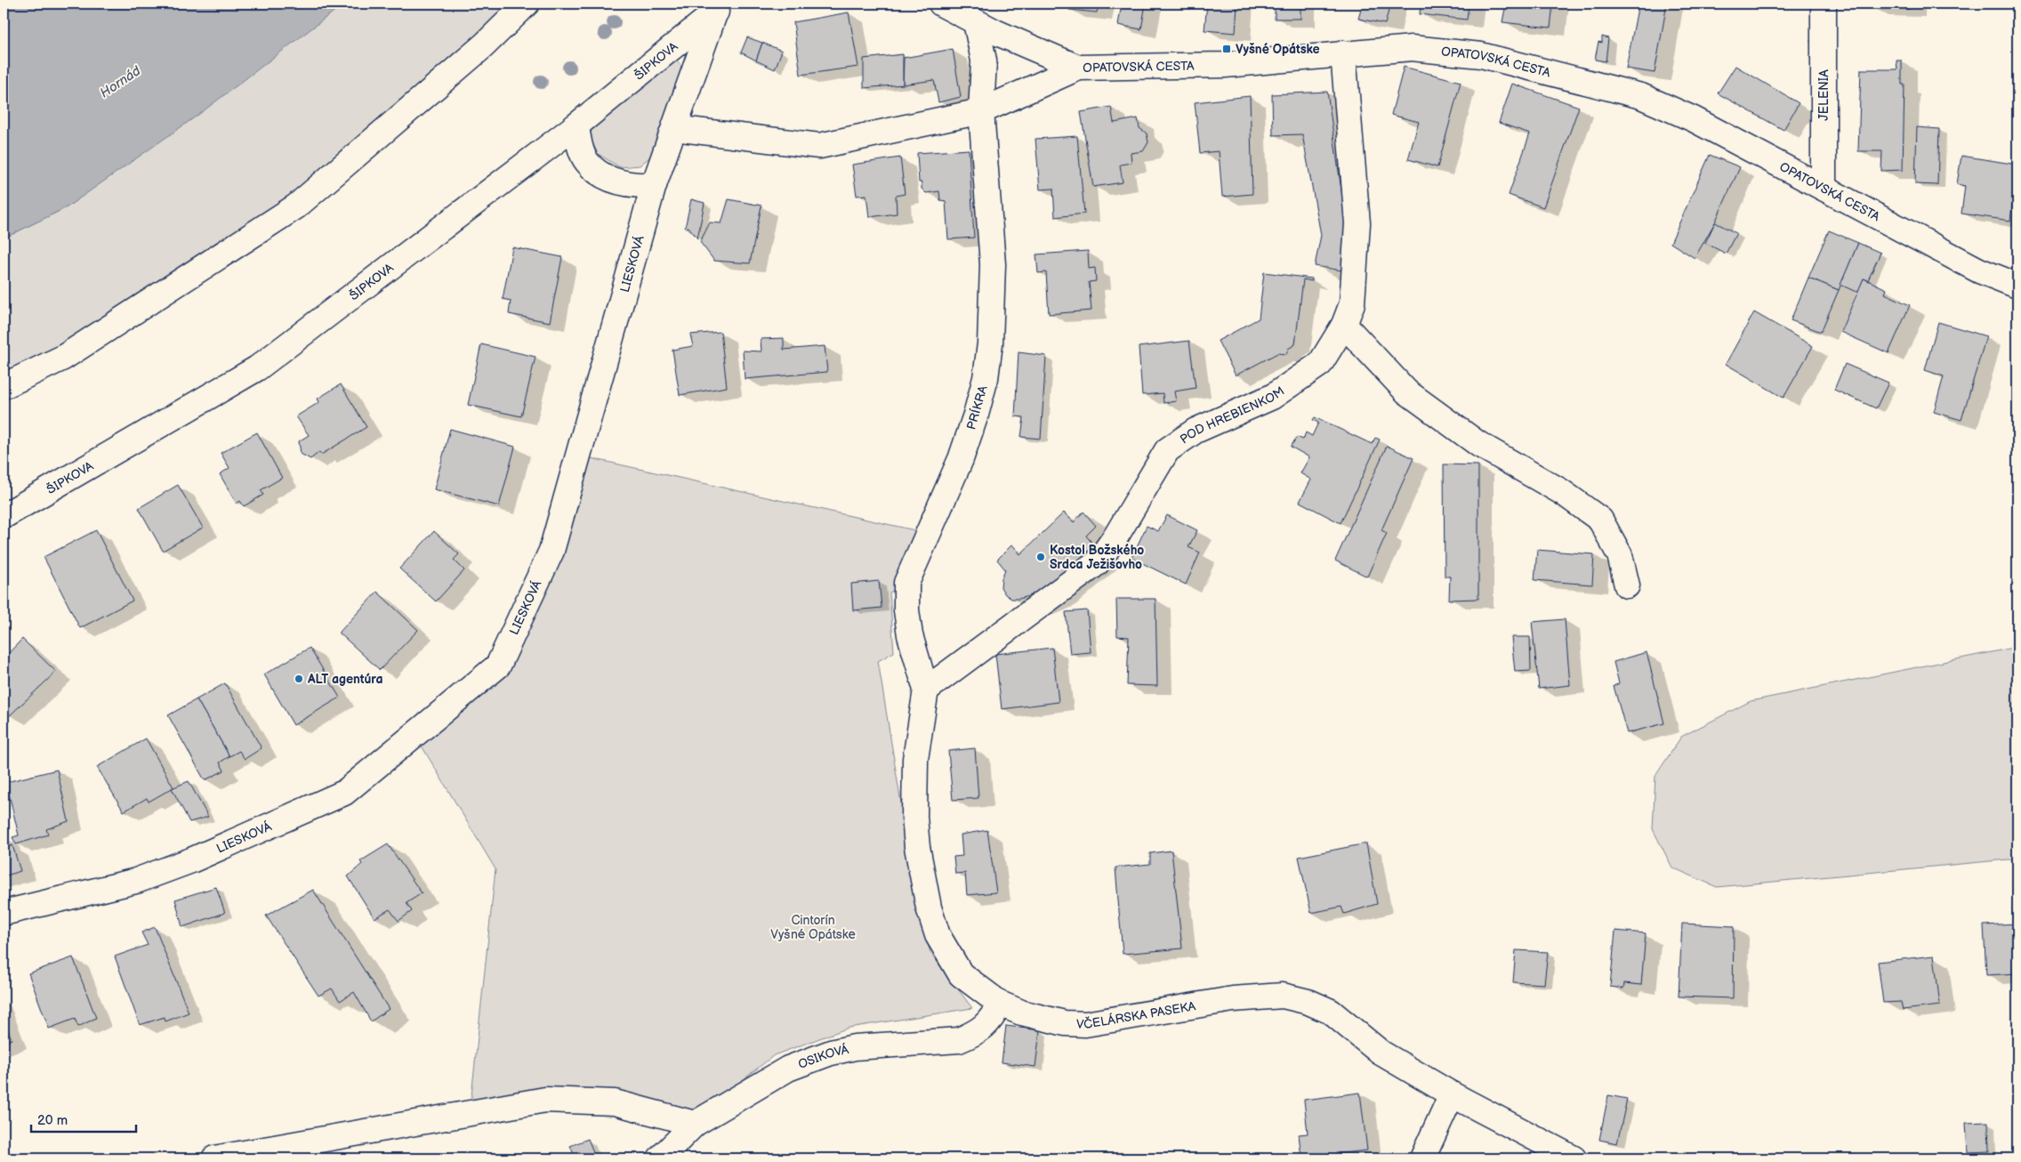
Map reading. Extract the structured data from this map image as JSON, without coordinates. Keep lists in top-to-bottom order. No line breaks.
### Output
{"streets":{"street":["ŠIPKOVA","OPATOVSKÁ CESTA","JELENIA","LIESKOVÁ","PRÍKRA","POD HREBIENKOM","VČELÁRSKA PASEKA","OSIKOVÁ"]},"crossings":[["ŠIPKOVA","LIESKOVÁ"],["OPATOVSKÁ CESTA","JELENIA"],["OPATOVSKÁ CESTA","PRÍKRA"],["OPATOVSKÁ CESTA","POD HREBIENKOM"],["PRÍKRA","POD HREBIENKOM"],["PRÍKRA","VČELÁRSKA PASEKA"],["POD HREBIENKOM","VČELÁRSKA PASEKA"],["VČELÁRSKA PASEKA","OSIKOVÁ"]],"water":["Hornád"],"parks":["Cintorín Vyšné Opátske"],"places":{"transit":["Vyšné Opátske"],"other":["Kostol Božského Srdca Ježišovho","ALT agentúra"]},"scale_bar":"20 m"}
